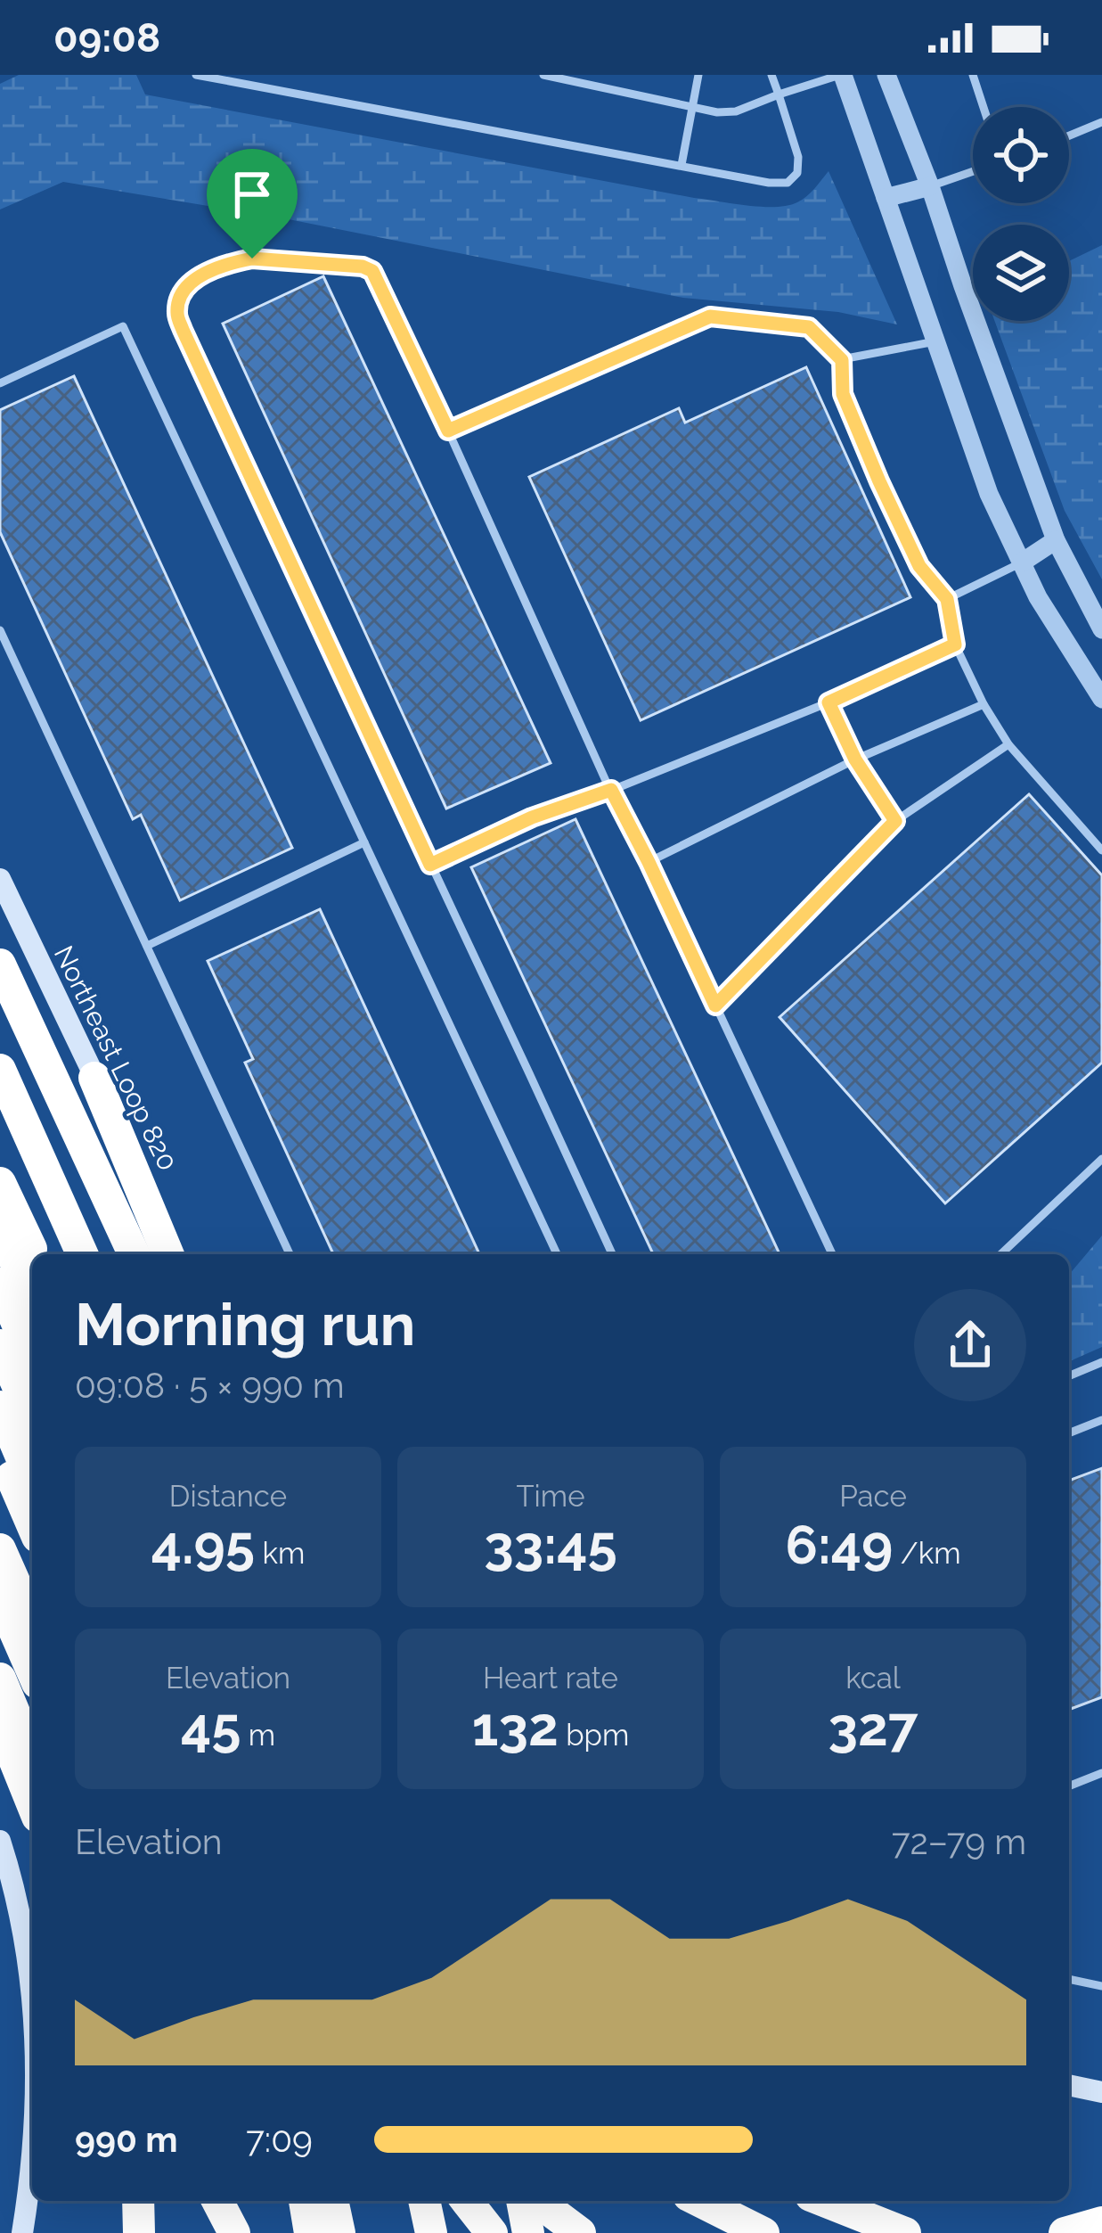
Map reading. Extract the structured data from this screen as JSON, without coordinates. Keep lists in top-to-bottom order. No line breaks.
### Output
{"streets":{"main road":["Northeast Loop 820"]},"page":{"status":"09:08","heading":["Morning run","09:08 · 5 × 990 m"],"stats":[["Distance","4.95 km"],["Time","33:45"],["Pace","6:49 /km"],["Elevation","45 m"],["Heart rate","132 bpm"],["kcal","327"]],"chart":["Elevation","72–79 m"],"list":[{"name":"990 m","note":"7:09"}]}}
